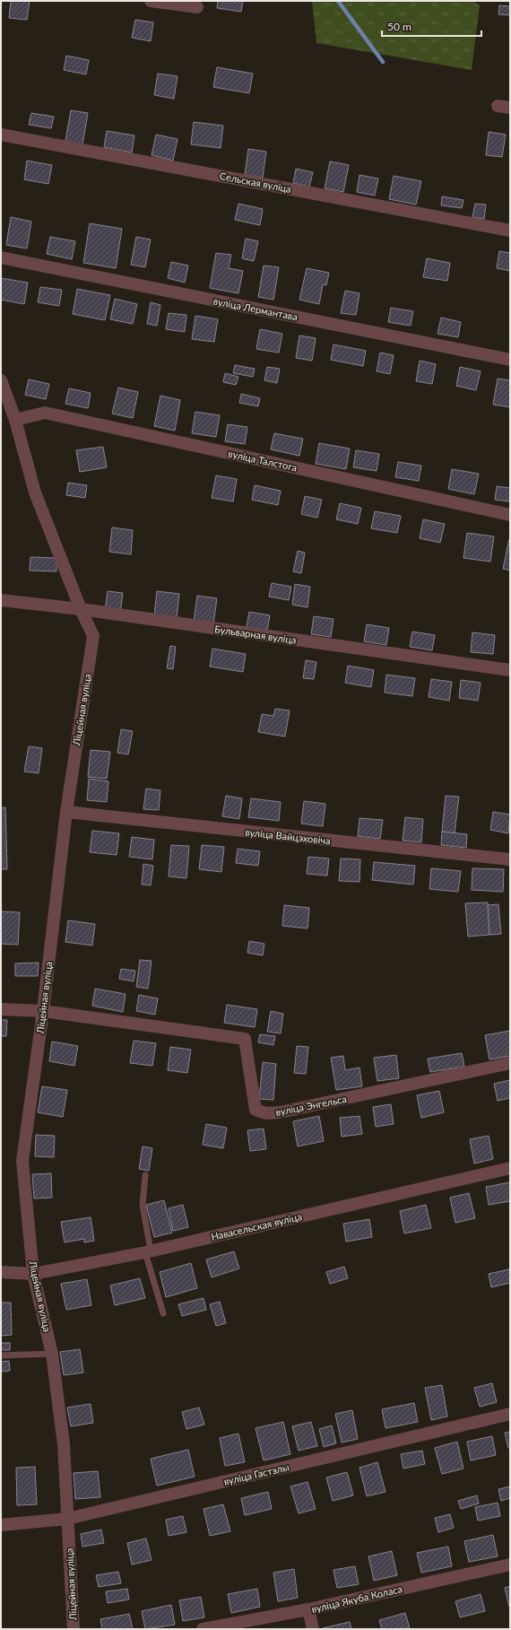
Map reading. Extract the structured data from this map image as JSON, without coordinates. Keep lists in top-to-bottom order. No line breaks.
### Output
{"streets":{"street":["Сельская вуліца","вуліца Лермантава","вуліца Талстога","Бульварная вуліца","Ліцейная вуліца","вуліца Вайцэховіча","вуліца Энгельса","Навасельская вуліца","вуліца Гастэлы","вуліца Якуба Коласа"]},"crossings":[["вуліца Талстога","Ліцейная вуліца"],["Бульварная вуліца","Ліцейная вуліца"],["Ліцейная вуліца","вуліца Вайцэховіча"],["Ліцейная вуліца","вуліца Энгельса"],["Ліцейная вуліца","Навасельская вуліца"],["Ліцейная вуліца","вуліца Гастэлы"]],"scale_bar":"50 m"}
